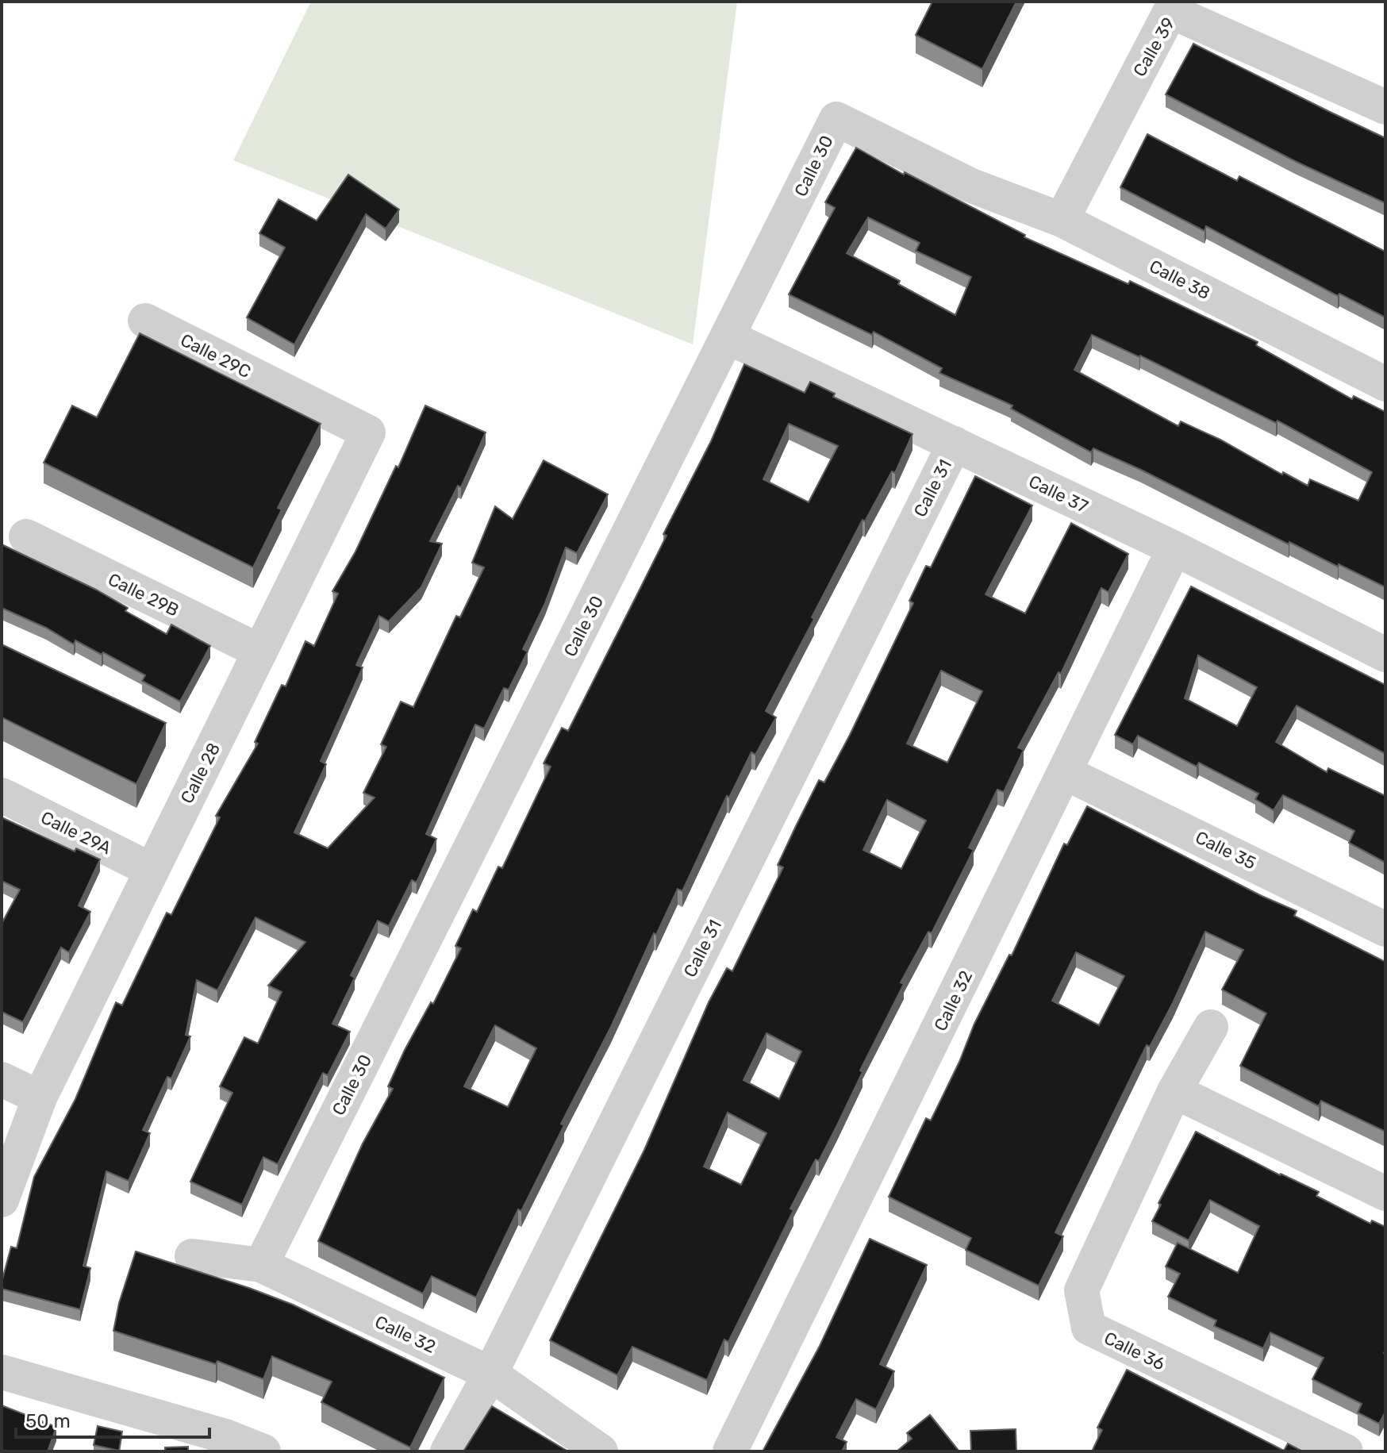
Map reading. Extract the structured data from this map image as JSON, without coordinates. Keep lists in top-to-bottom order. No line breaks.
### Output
{"streets":{"street":["Calle 39","Calle 30","Calle 38","Calle 29C","Calle 31","Calle 37","Calle 29B","Calle 28","Calle 29A","Calle 35","Calle 32","Calle 36"]},"crossings":[["Calle 39","Calle 38"],["Calle 30","Calle 38"],["Calle 30","Calle 37"],["Calle 30","Calle 32"],["Calle 29C","Calle 28"],["Calle 31","Calle 37"],["Calle 31","Calle 32"],["Calle 37","Calle 32"],["Calle 29B","Calle 28"],["Calle 28","Calle 29A"],["Calle 35","Calle 32"]],"scale_bar":"50 m"}
